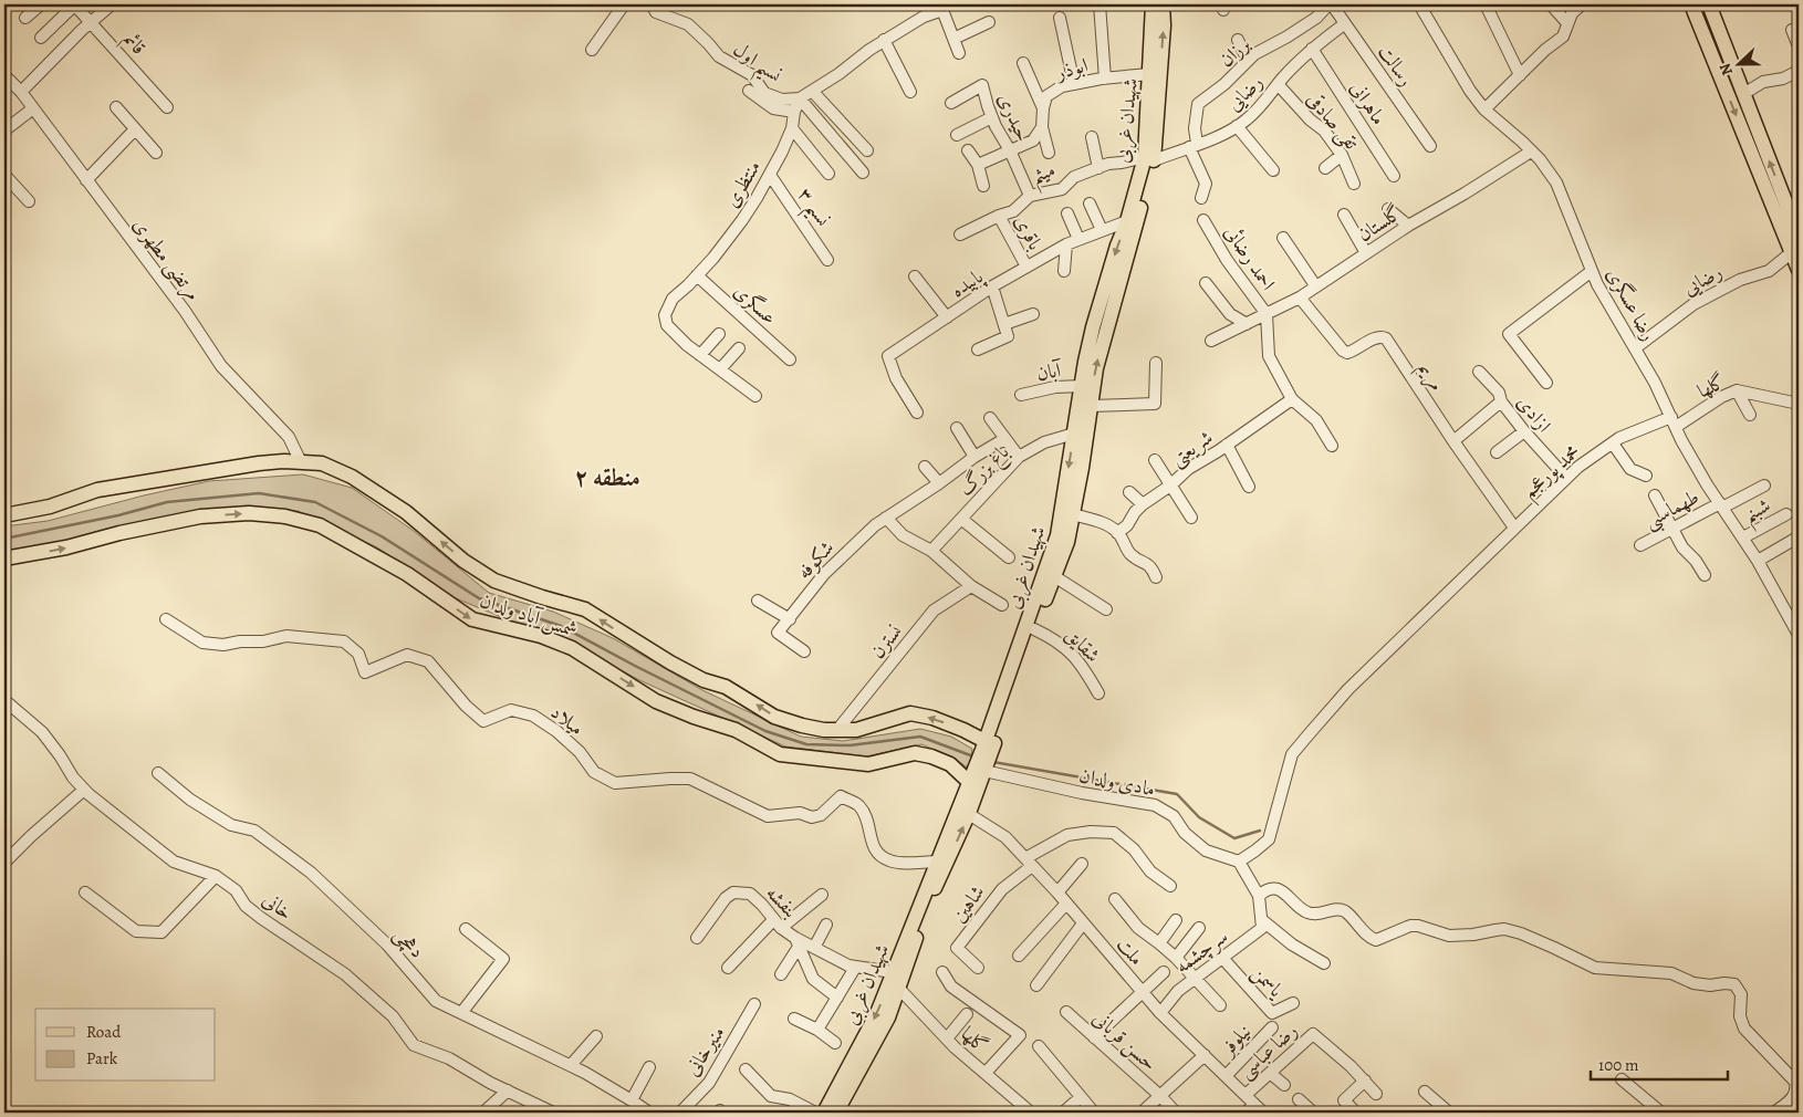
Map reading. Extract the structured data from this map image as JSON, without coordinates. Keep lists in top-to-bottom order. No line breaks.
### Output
{"streets":{"main road":["شهیدان غربی","شمس آباد ولدان"],"street":["قائم","برزان","نسیم اول","رسالت","ابوذر","رضایی","ماهرانی","حیدری","تقی صادقی","میثم","منتظری","نسیم ۳","گلستان","باقری","احمد رضائی","مرتضی مطهری","پابیده","عسگری","رضا عسگری","آبان","مریم","گلها","ازادی","شریعتی","باغ بزرگ","محمد پورعجم","طهماسبی","شبنم","شکوفه","نسترن","شقایق","میلاد","مادی ولدان","بنفشه","شاهین","خانی","دهچی","ملت","سرچشمه","یاسمن","نیلوفر","حسن قربانی","منیرخانی","رضا عباسی"]},"crossings":[["برزان","رسالت"],["برزان","رضایی"],["نسیم اول","منتظری"],["رسالت","رضایی"],["ابوذر","شهیدان غربی"],["رضایی","ماهرانی"],["رضایی","شهیدان غربی"],["رضایی","تقی صادقی"],["رضایی","میثم"],["رضایی","رضا عسگری"],["حیدری","میثم"],["شهیدان غربی","میثم"],["شهیدان غربی","پابیده"],["شهیدان غربی","آبان"],["شهیدان غربی","گلها"],["شهیدان غربی","باغ بزرگ"],["شهیدان غربی","شمس آباد ولدان"],["شهیدان غربی","شقایق"],["شهیدان غربی","میلاد"],["شهیدان غربی","مادی ولدان"],["شهیدان غربی","بنفشه"],["شهیدان غربی","ملت"],["میثم","باقری"],["منتظری","نسیم ۳"],["منتظری","عسگری"],["گلستان","احمد رضائی"],["گلستان","رضا عسگری"],["گلستان","مریم"],["باقری","پابیده"],["رضا عسگری","گلها"],["رضا عسگری","محمد پورعجم"],["رضا عسگری","طهماسبی"],["رضا عسگری","شبنم"],["مریم","محمد پورعجم"],["گلها","محمد پورعجم"],["ازادی","محمد پورعجم"],["محمد پورعجم","مادی ولدان"],["شاهین","ملت"],["ملت","سرچشمه"],["ملت","نیلوفر"],["ملت","رضا عباسی"],["سرچشمه","یاسمن"]],"districts":["منطقه ۲"],"legend":["Road","Park"],"scale_bar":"100 m","north":"left"}
